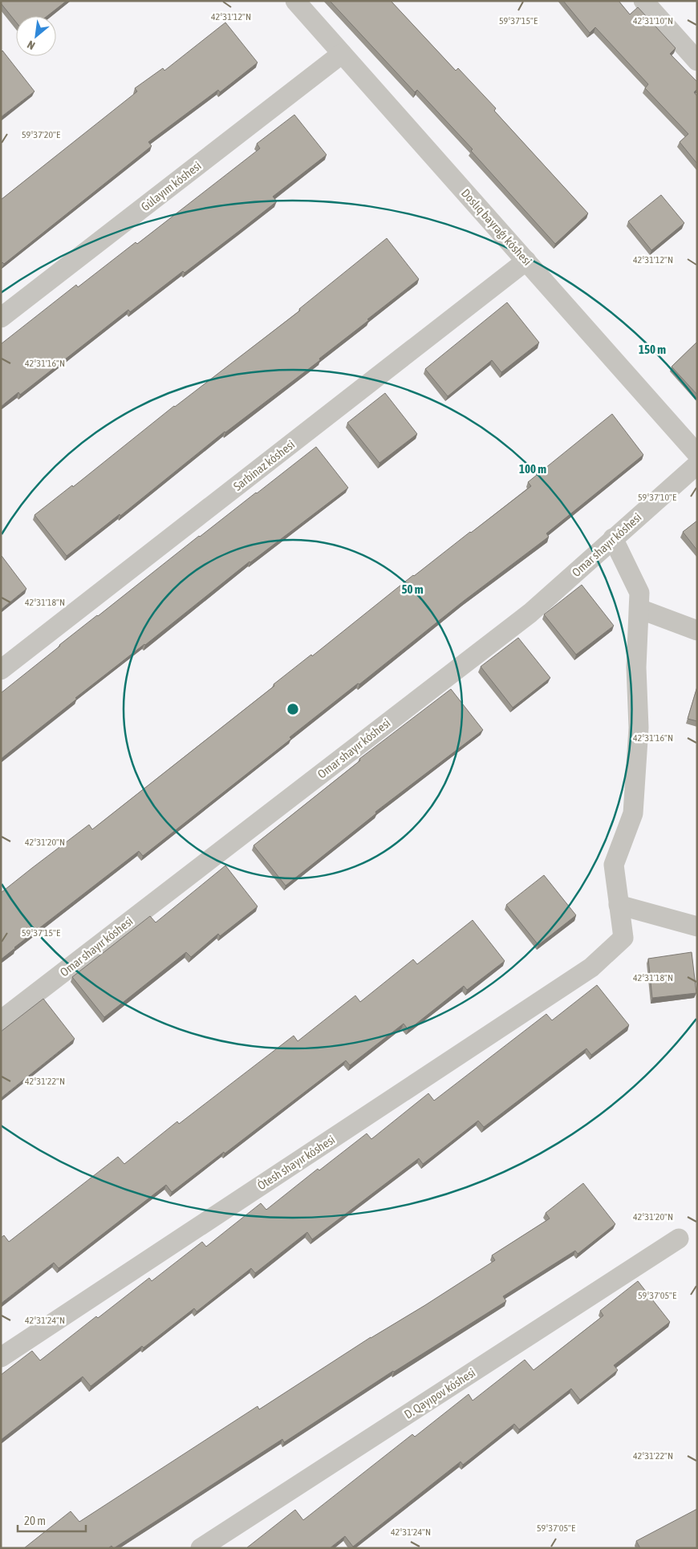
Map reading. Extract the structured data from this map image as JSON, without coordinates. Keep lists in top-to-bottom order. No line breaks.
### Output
{"streets":{"street":["Gúlayım kóshesi","Doslıq bayraǵı kóshesi","Sarbinaz kóshesi","Omar shayır kóshesi","Ótesh shayır kóshesi","D. Qayıpov kóshesi"]},"crossings":[["Gúlayım kóshesi","Doslıq bayraǵı kóshesi"],["Doslıq bayraǵı kóshesi","Sarbinaz kóshesi"]],"scale_bar":"20 m","north":"bottom left","coordinates":["42°31'12\"N","42°31'10\"N","59°37'15\"E","59°37'20\"E","42°31'16\"N","59°37'10\"E","42°31'18\"N","42°31'20\"N","42°31'22\"N","59°37'05\"E","42°31'24\"N"],"rings":["150 m","100 m","50 m"]}
